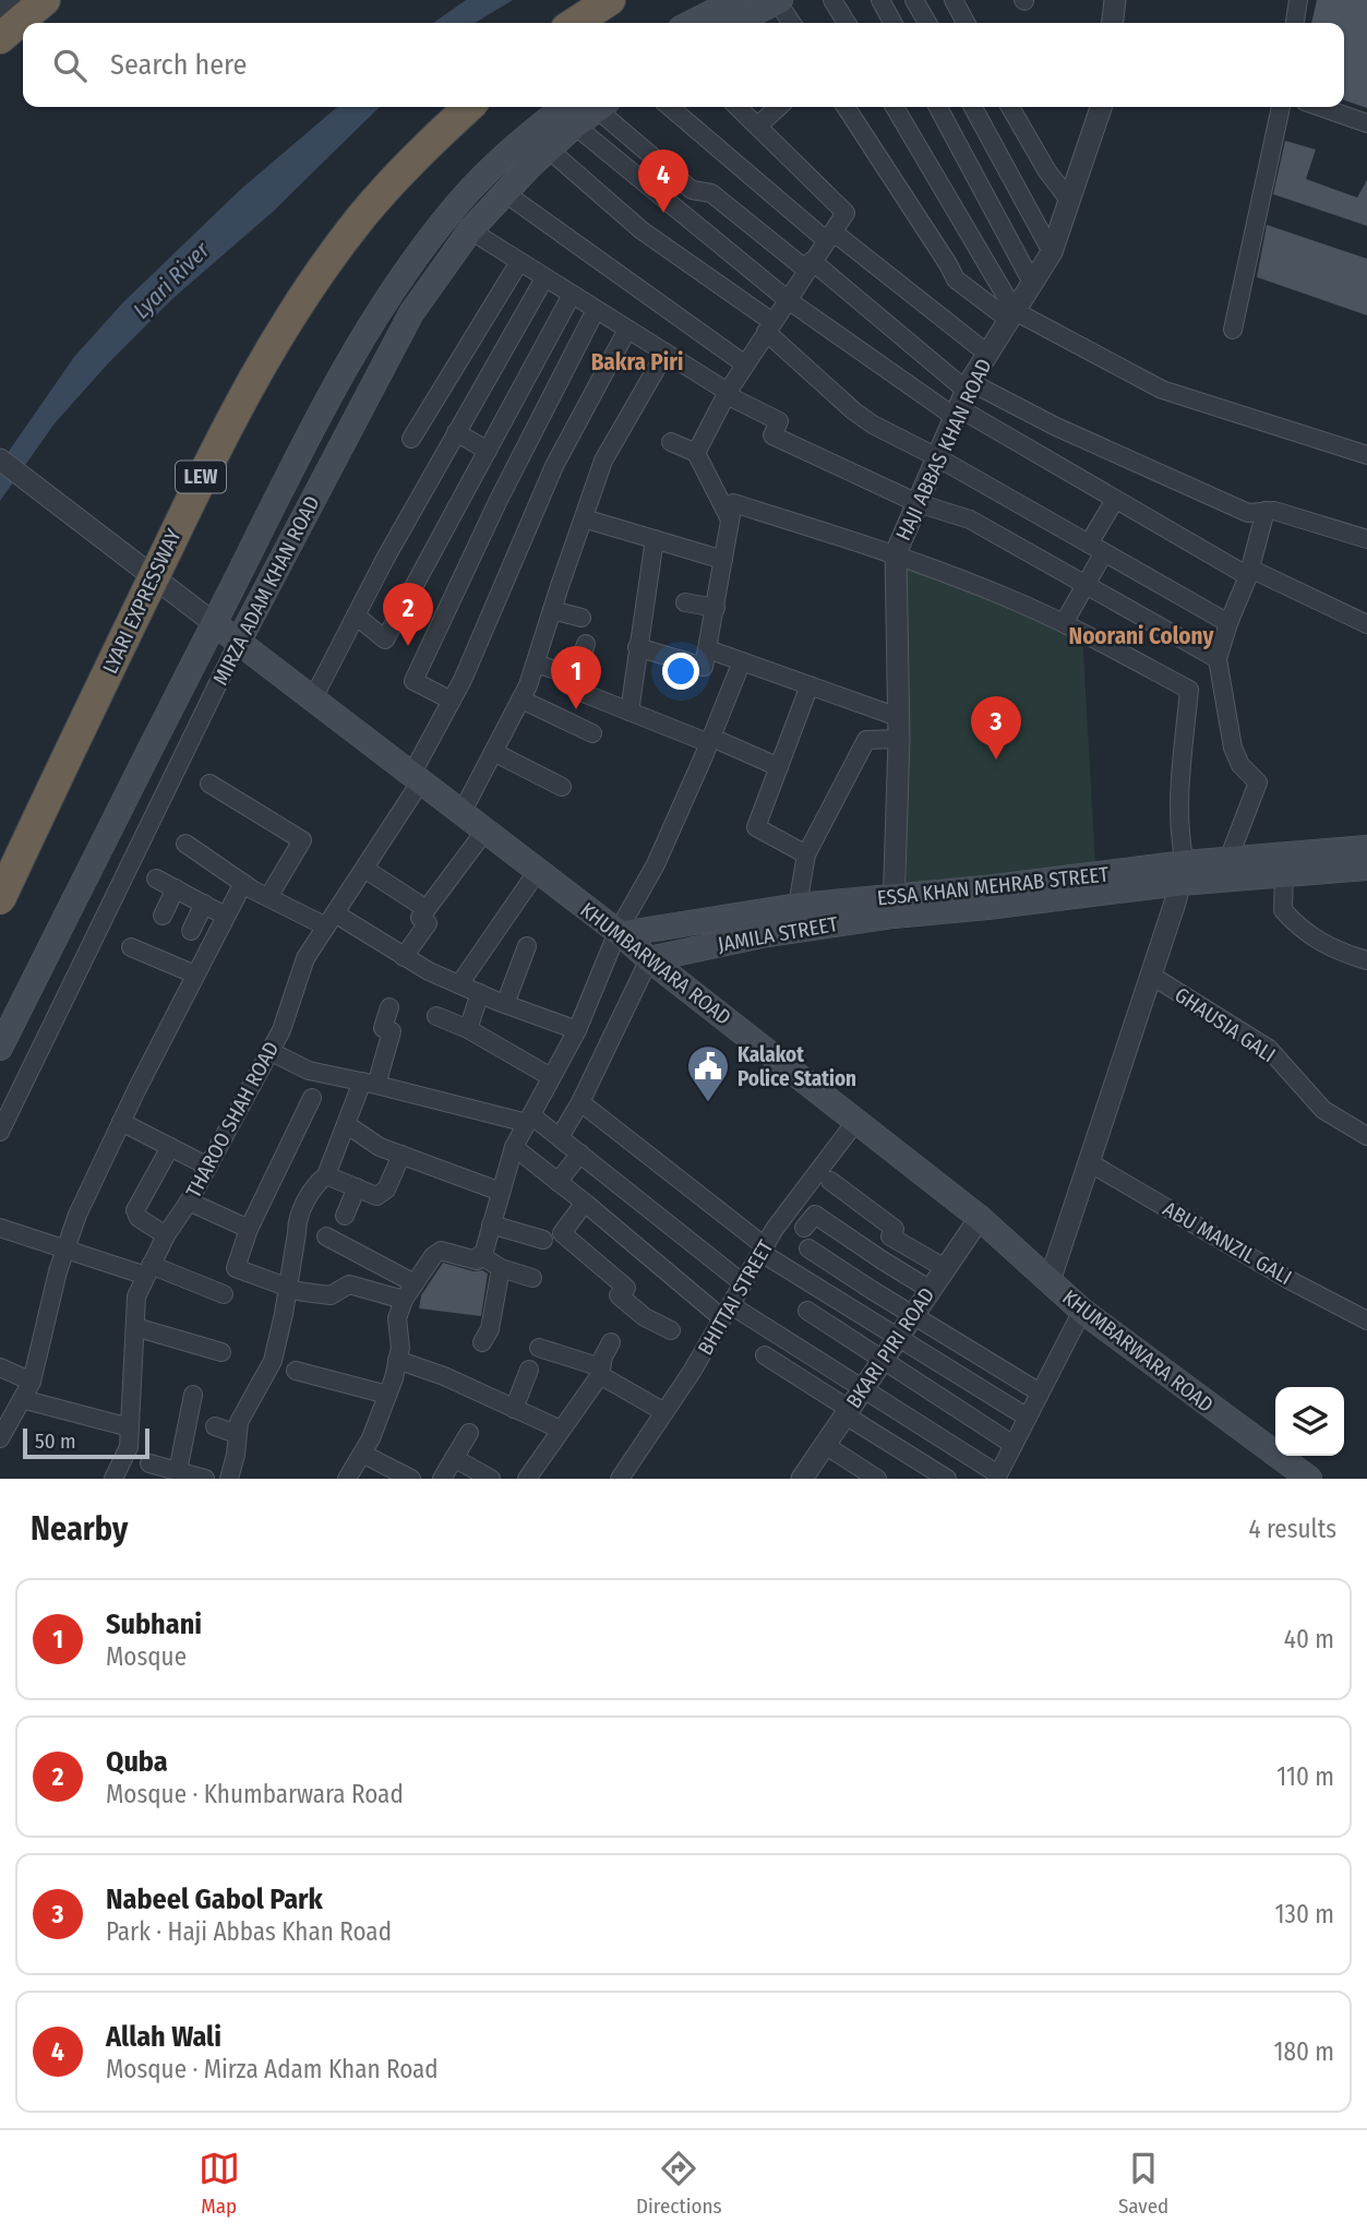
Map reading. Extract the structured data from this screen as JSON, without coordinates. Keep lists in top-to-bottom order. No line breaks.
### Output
{"streets":{"highway":["LEW","LYARI EXPRESSWAY"],"main road":["MIRZA ADAM KHAN ROAD","ESSA KHAN MEHRAB STREET","JAMILA STREET","KHUMBARWARA ROAD"],"street":["HAJI ABBAS KHAN ROAD","GHAUSIA GALI","THAROO SHAH ROAD","ABU MANZIL GALI","BHITTAI STREET","BKARI PIRI ROAD"]},"crossings":[["HAJI ABBAS KHAN ROAD","ESSA KHAN MEHRAB STREET"],["HAJI ABBAS KHAN ROAD","JAMILA STREET"],["MIRZA ADAM KHAN ROAD","KHUMBARWARA ROAD"],["ESSA KHAN MEHRAB STREET","JAMILA STREET"],["ESSA KHAN MEHRAB STREET","KHUMBARWARA ROAD"],["JAMILA STREET","KHUMBARWARA ROAD"],["KHUMBARWARA ROAD","THAROO SHAH ROAD"],["KHUMBARWARA ROAD","BHITTAI STREET"],["KHUMBARWARA ROAD","BKARI PIRI ROAD"]],"districts":["Bakra Piri","Noorani Colony"],"water":["Lyari River"],"places":{"public building":["Kalakot Police Station"]},"scale_bar":"50 m","page":{"search":"Search here","pins":["4","2","1","3"],"scale":"50 m","heading":["Nearby","4 results"],"list":[{"mark":"1","name":"Subhani","note":"Mosque","value":"40 m"},{"mark":"2","name":"Quba","note":"Mosque · Khumbarwara Road","value":"110 m"},{"mark":"3","name":"Nabeel Gabol Park","note":"Park · Haji Abbas Khan Road","value":"130 m"},{"mark":"4","name":"Allah Wali","note":"Mosque · Mirza Adam Khan Road","value":"180 m"}],"nav":["Map","Directions","Saved"]}}
